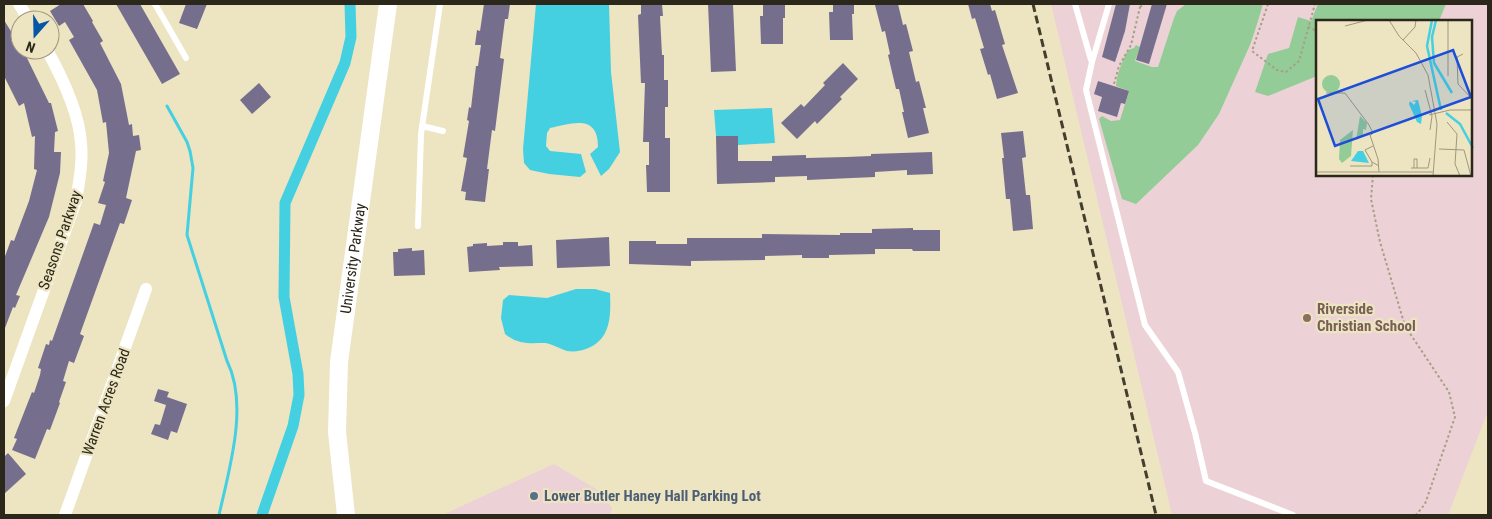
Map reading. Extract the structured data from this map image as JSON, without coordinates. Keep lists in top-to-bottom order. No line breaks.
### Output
{"streets":{"main road":["University Parkway"],"street":["Seasons Parkway","Warren Acres Road"]},"places":["Riverside Christian School","Lower Butler Haney Hall Parking Lot"],"north":"bottom"}
